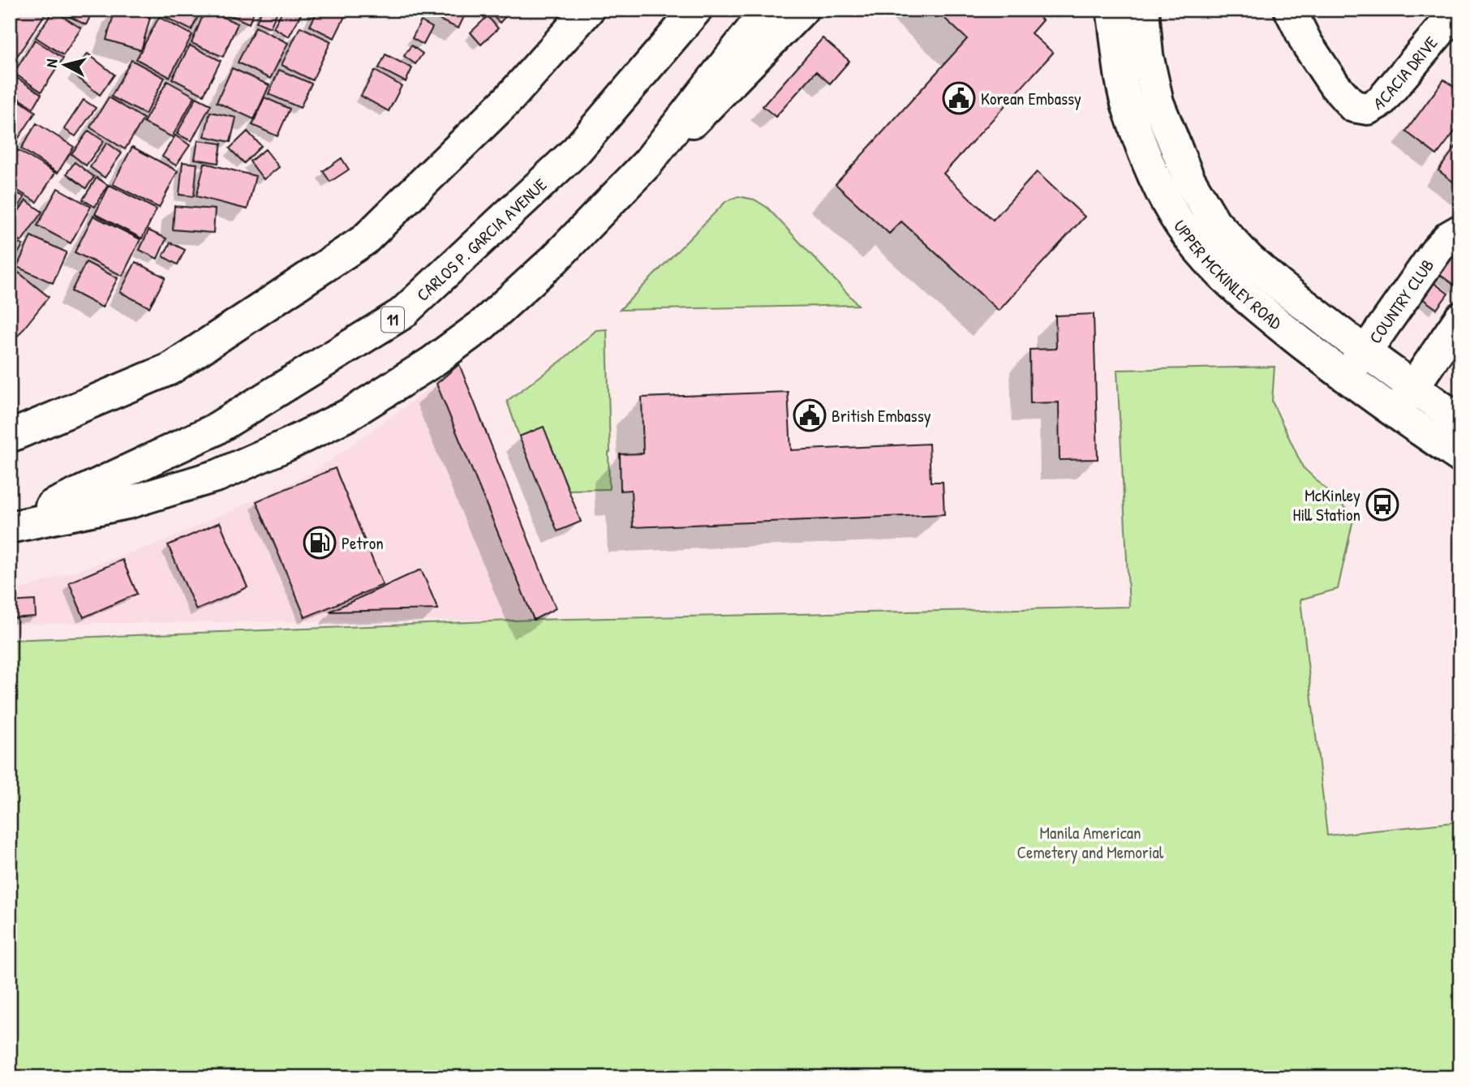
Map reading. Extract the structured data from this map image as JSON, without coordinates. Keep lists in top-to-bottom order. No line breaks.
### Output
{"streets":{"main road":["ACACIA DRIVE","CARLOS P. GARCIA AVENUE","UPPER MCKINLEY ROAD","COUNTRY CLUB","11"]},"crossings":[["UPPER MCKINLEY ROAD","COUNTRY CLUB"]],"parks":["Manila American Cemetery and Memorial"],"places":{"public building":["Korean Embassy","British Embassy"],"bus stop":["McKinley Hill Station"],"fuel station":["Petron"]},"north":"left"}
